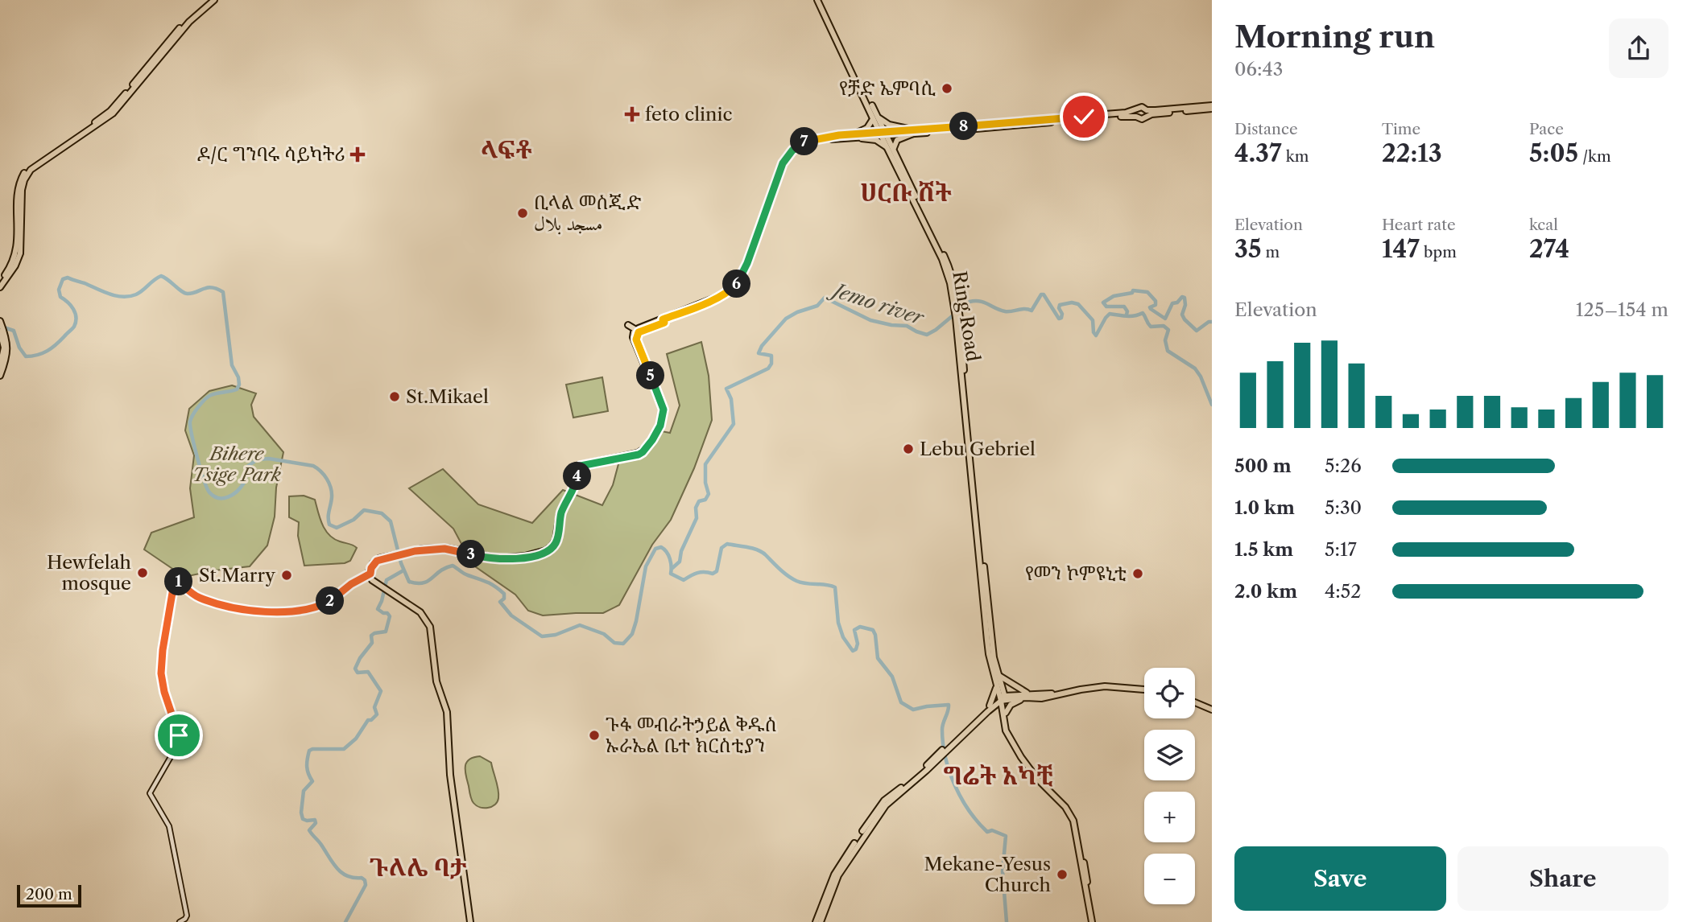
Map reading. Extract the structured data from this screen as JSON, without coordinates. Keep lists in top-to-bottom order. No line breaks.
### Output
{"streets":{"main road":["Ring Road"]},"districts":["ላፍቶ","ሀርቡ ሸት","ግሬት አካቺ","ጉለሌ ባታ"],"water":["Jemo river"],"parks":["Bihere Tsige Park"],"places":{"other":["የቻድ ኤምባሲ","ቢላል መስጂድ مسجد بلال","St.Mikael","Lebu Gebriel","Hewfelah mosque","የመን ኮምዩኒቲ","St.Marry","ጉፋ መብራትኃይል ቅዱስ ኡራኤል ቤተ ክርስቲያን","Mekane-Yesus Church"],"health":["feto clinic","ዶ/ር ግንባሩ ሳይካትሪ"]},"scale_bar":"200 m","page":{"heading":["Morning run","06:43"],"stats":[["Distance","4.37 km"],["Time","22:13"],["Pace","5:05 /km"],["Elevation","35 m"],["Heart rate","147 bpm"],["kcal","274"]],"pins":["8","7","6","5","4","3","1","2"],"chart":["Elevation","125–154 m"],"list":[{"name":"500 m","note":"5:26"},{"name":"1.0 km","note":"5:30"},{"name":"1.5 km","note":"5:17"},{"name":"2.0 km","note":"4:52"}],"map_buttons":["+","−"],"buttons":["Save","Share"],"scale":"200 m"}}
